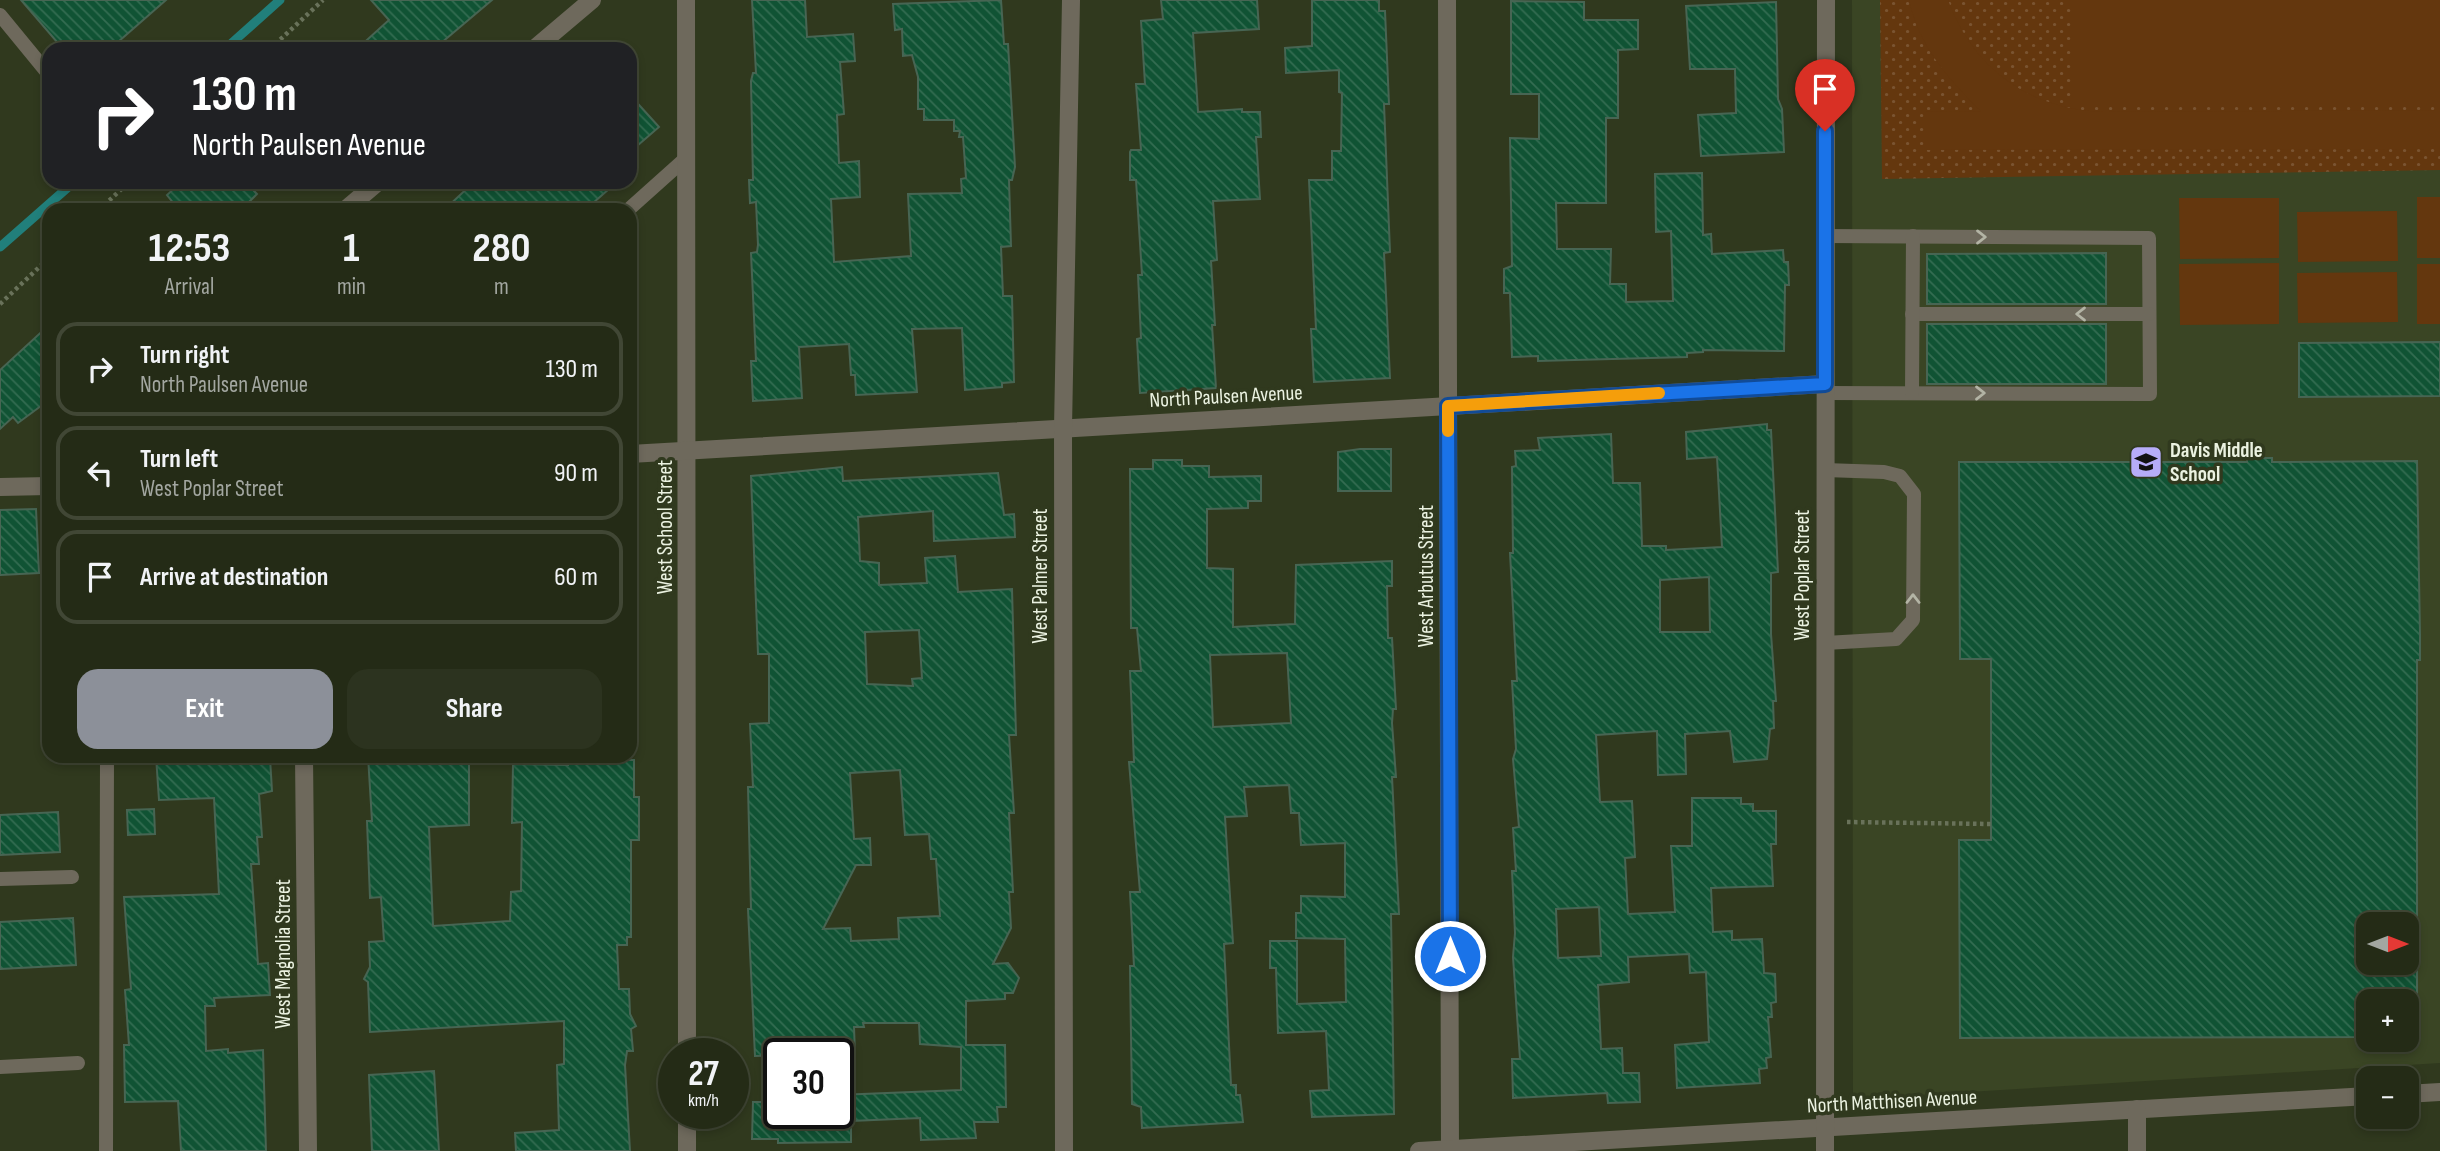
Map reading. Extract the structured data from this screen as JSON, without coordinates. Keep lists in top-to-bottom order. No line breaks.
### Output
{"streets":{"street":["North Paulsen Avenue","West School Street","West Poplar Street","West Palmer Street","West Arbutus Street","West Magnolia Street","North Matthisen Avenue"]},"crossings":[["North Paulsen Avenue","West School Street"],["North Paulsen Avenue","West Poplar Street"],["North Paulsen Avenue","West Palmer Street"],["North Paulsen Avenue","West Arbutus Street"],["West Poplar Street","North Matthisen Avenue"],["West Arbutus Street","North Matthisen Avenue"]],"places":{"school or university":["Davis Middle School"]},"north":"right","page":{"turn":["130 m","North Paulsen Avenue"],"eta":["12:53","Arrival","1","min","280","m"],"list":[{"name":"Turn right","note":"North Paulsen Avenue","value":"130 m"},{"name":"Turn left","note":"West Poplar Street","value":"90 m"},{"name":"Arrive at destination","value":"60 m"}],"buttons":["Exit","Share"],"map_buttons":["+","−"],"speed":"27 km/h","limit":"30"}}
